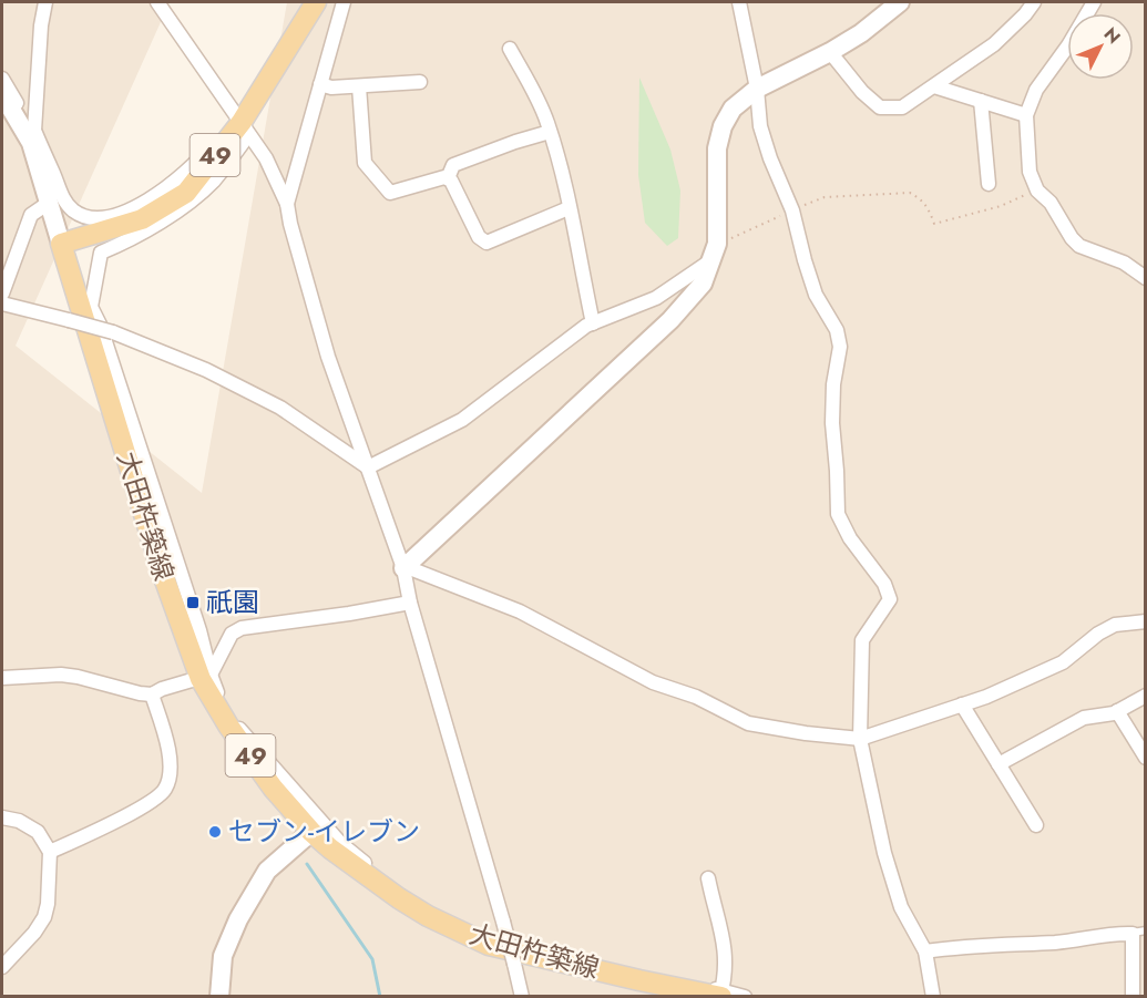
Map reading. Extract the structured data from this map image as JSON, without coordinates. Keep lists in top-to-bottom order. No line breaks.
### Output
{"streets":{"main road":["49","大田杵築線"]},"crossings":[["49","大田杵築線"]],"places":{"transit":["祇園"],"other":["セブン-イレブン"]},"north":"top right"}
